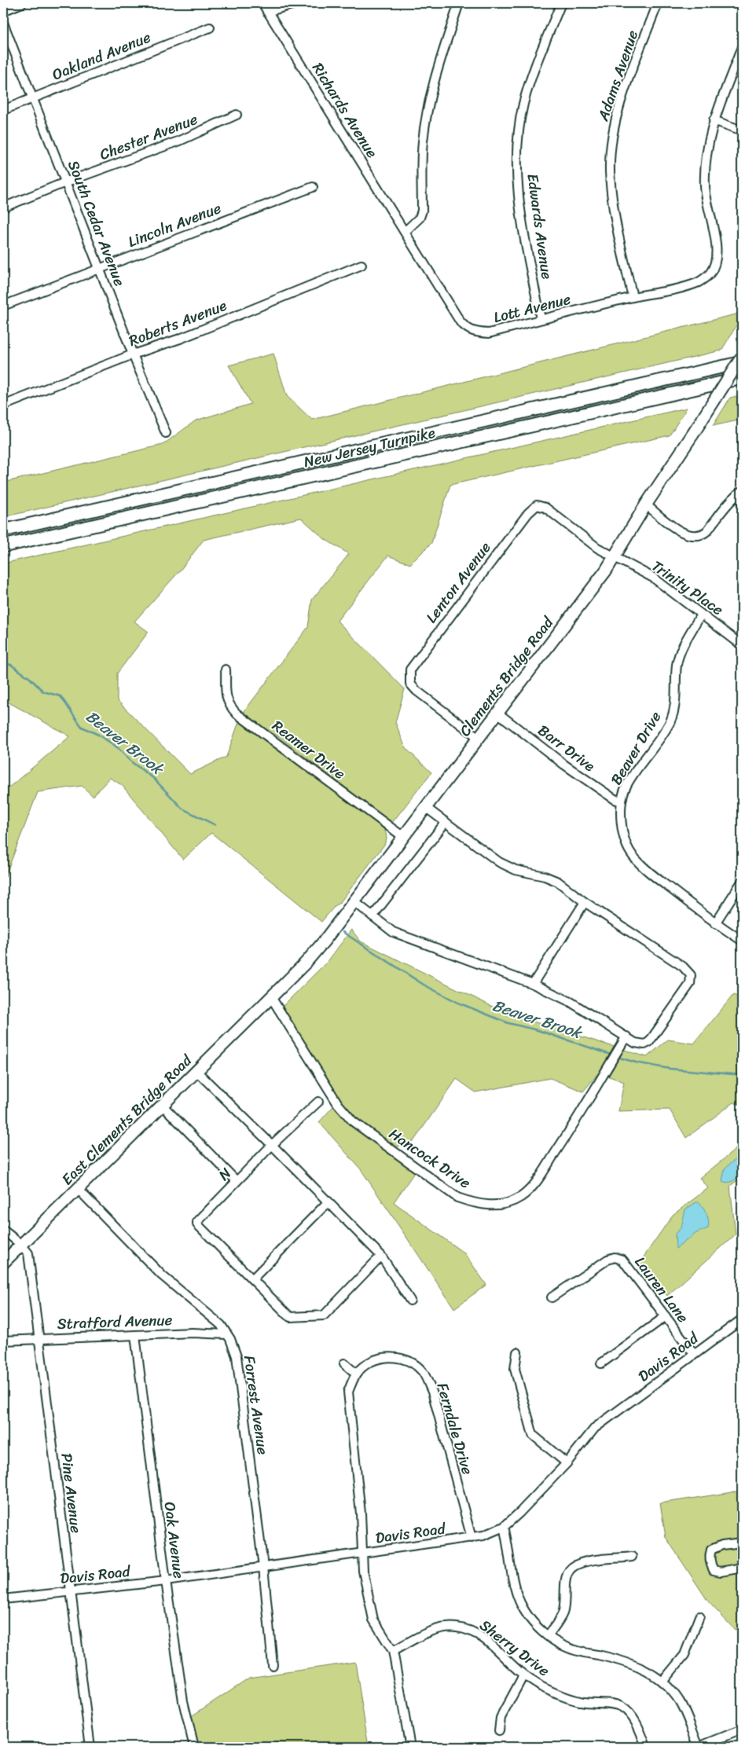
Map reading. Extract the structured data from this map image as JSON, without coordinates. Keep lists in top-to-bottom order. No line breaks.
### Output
{"streets":{"highway":["New Jersey Turnpike"],"main road":["Clements Bridge Road","East Clements Bridge Road"],"street":["Oakland Avenue","Adams Avenue","Richards Avenue","Chester Avenue","South Cedar Avenue","Lincoln Avenue","Edwards Avenue","Lott Avenue","Roberts Avenue","Lenton Avenue","Trinity Place","Barr Drive","Beaver Drive","Reamer Drive","Hancock Drive","N","Lauren Lane","Stratford Avenue","Davis Road","Forrest Avenue","Ferndale Drive","Pine Avenue","Oak Avenue","Sherry Drive"]},"crossings":[["Oakland Avenue","South Cedar Avenue"],["Adams Avenue","Lott Avenue"],["Richards Avenue","Lott Avenue"],["Chester Avenue","South Cedar Avenue"],["South Cedar Avenue","Lincoln Avenue"],["South Cedar Avenue","Roberts Avenue"],["Edwards Avenue","Lott Avenue"],["Lenton Avenue","Trinity Place"],["Lenton Avenue","Clements Bridge Road"],["Trinity Place","Clements Bridge Road"],["Trinity Place","Beaver Drive"],["Clements Bridge Road","Barr Drive"],["Clements Bridge Road","Reamer Drive"],["Clements Bridge Road","East Clements Bridge Road"],["Clements Bridge Road","Hancock Drive"],["Barr Drive","Beaver Drive"],["East Clements Bridge Road","Hancock Drive"],["East Clements Bridge Road","Forrest Avenue"],["East Clements Bridge Road","Pine Avenue"],["Lauren Lane","Davis Road"],["Stratford Avenue","Forrest Avenue"],["Stratford Avenue","Pine Avenue"],["Stratford Avenue","Oak Avenue"],["Davis Road","Forrest Avenue"],["Davis Road","Ferndale Drive"],["Davis Road","Pine Avenue"],["Davis Road","Oak Avenue"]],"water":["Beaver Brook"]}
